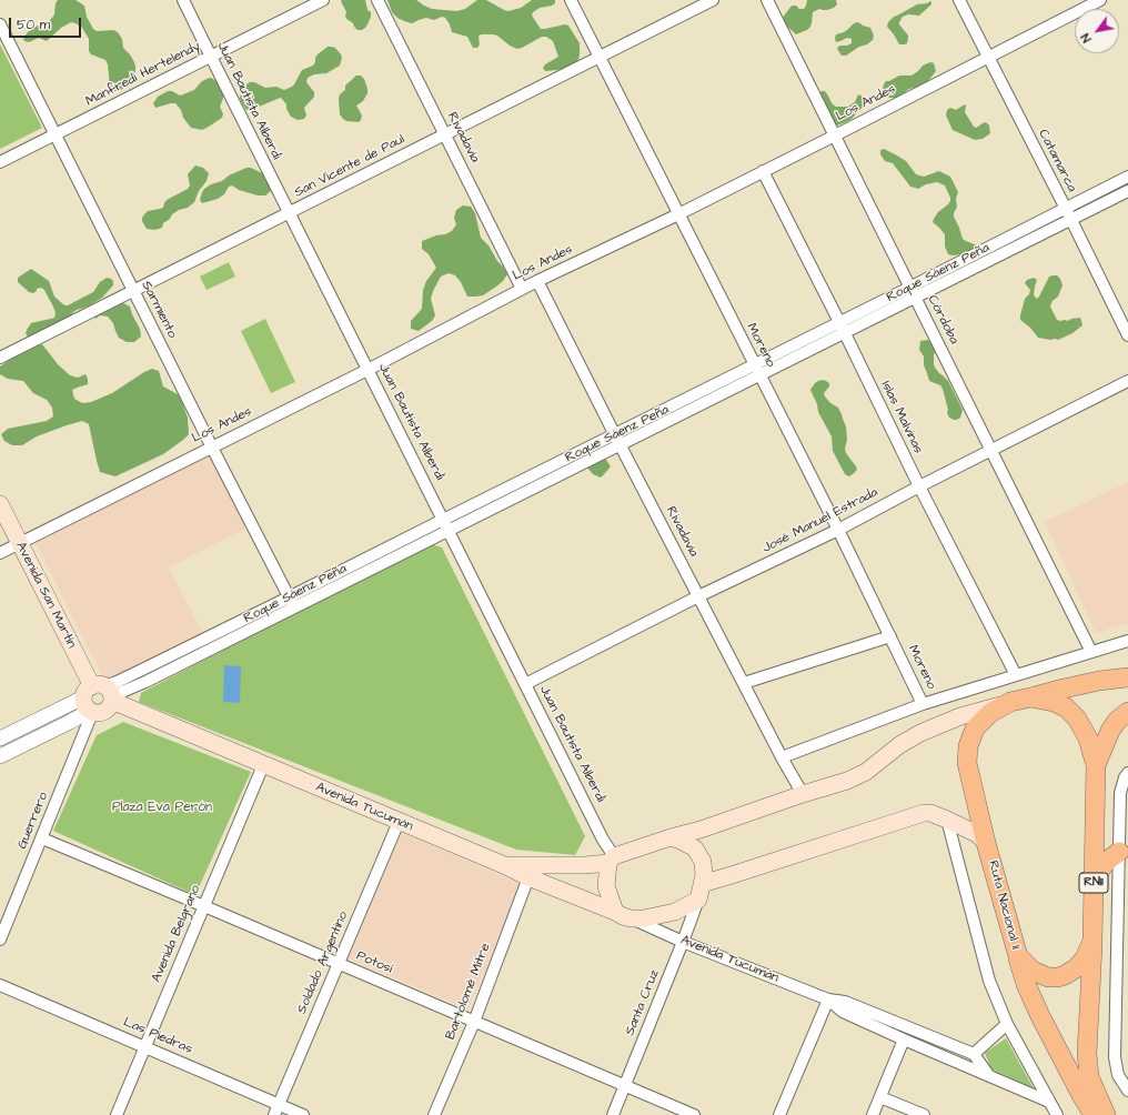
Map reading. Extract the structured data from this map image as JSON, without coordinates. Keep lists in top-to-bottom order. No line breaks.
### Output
{"streets":{"highway":["RN11","Ruta Nacional 11"],"main road":["Avenida San Martín","Avenida Tucumán"],"street":["Manfredi Hertelendy","Juan Bautista Alberdi","Los Andes","Rivadavia","Catamarca","San Vicente de Paul","Roque Sáenz Peña","Sarmiento","Córdoba","Moreno","Islas Malvinas","José Manuel Estrada","Guerrero","Avenida Belgrano","Soldado Argentino","Potosí","Bartolomé Mitre","Santa Cruz","Las Piedras"]},"crossings":[["Manfredi Hertelendy","Juan Bautista Alberdi"],["Manfredi Hertelendy","Sarmiento"],["Juan Bautista Alberdi","Los Andes"],["Juan Bautista Alberdi","San Vicente de Paul"],["Juan Bautista Alberdi","Roque Sáenz Peña"],["Juan Bautista Alberdi","José Manuel Estrada"],["Juan Bautista Alberdi","Avenida Tucumán"],["Juan Bautista Alberdi","Santa Cruz"],["Los Andes","Rivadavia"],["Los Andes","Catamarca"],["Los Andes","Sarmiento"],["Los Andes","Córdoba"],["Los Andes","Moreno"],["Los Andes","Islas Malvinas"],["Los Andes","Avenida San Martín"],["Rivadavia","San Vicente de Paul"],["Rivadavia","Roque Sáenz Peña"],["Rivadavia","José Manuel Estrada"],["Catamarca","Roque Sáenz Peña"],["San Vicente de Paul","Sarmiento"],["San Vicente de Paul","Moreno"],["Roque Sáenz Peña","Sarmiento"],["Roque Sáenz Peña","Córdoba"],["Roque Sáenz Peña","Moreno"],["Roque Sáenz Peña","Islas Malvinas"],["Roque Sáenz Peña","Avenida San Martín"],["Roque Sáenz Peña","Avenida Tucumán"],["Roque Sáenz Peña","Guerrero"],["Córdoba","José Manuel Estrada"],["Moreno","José Manuel Estrada"],["Islas Malvinas","José Manuel Estrada"],["Avenida San Martín","Avenida Tucumán"],["Avenida San Martín","Guerrero"],["Avenida Tucumán","Guerrero"],["Avenida Tucumán","Avenida Belgrano"],["Avenida Tucumán","Soldado Argentino"],["Avenida Tucumán","Bartolomé Mitre"],["Avenida Tucumán","Santa Cruz"],["Guerrero","Potosí"],["RN11","Ruta Nacional 11"],["Avenida Belgrano","Potosí"],["Avenida Belgrano","Las Piedras"],["Soldado Argentino","Potosí"],["Soldado Argentino","Las Piedras"],["Potosí","Bartolomé Mitre"],["Potosí","Santa Cruz"]],"parks":["Plaza Eva Perón"],"scale_bar":"50 m","north":"bottom left"}
